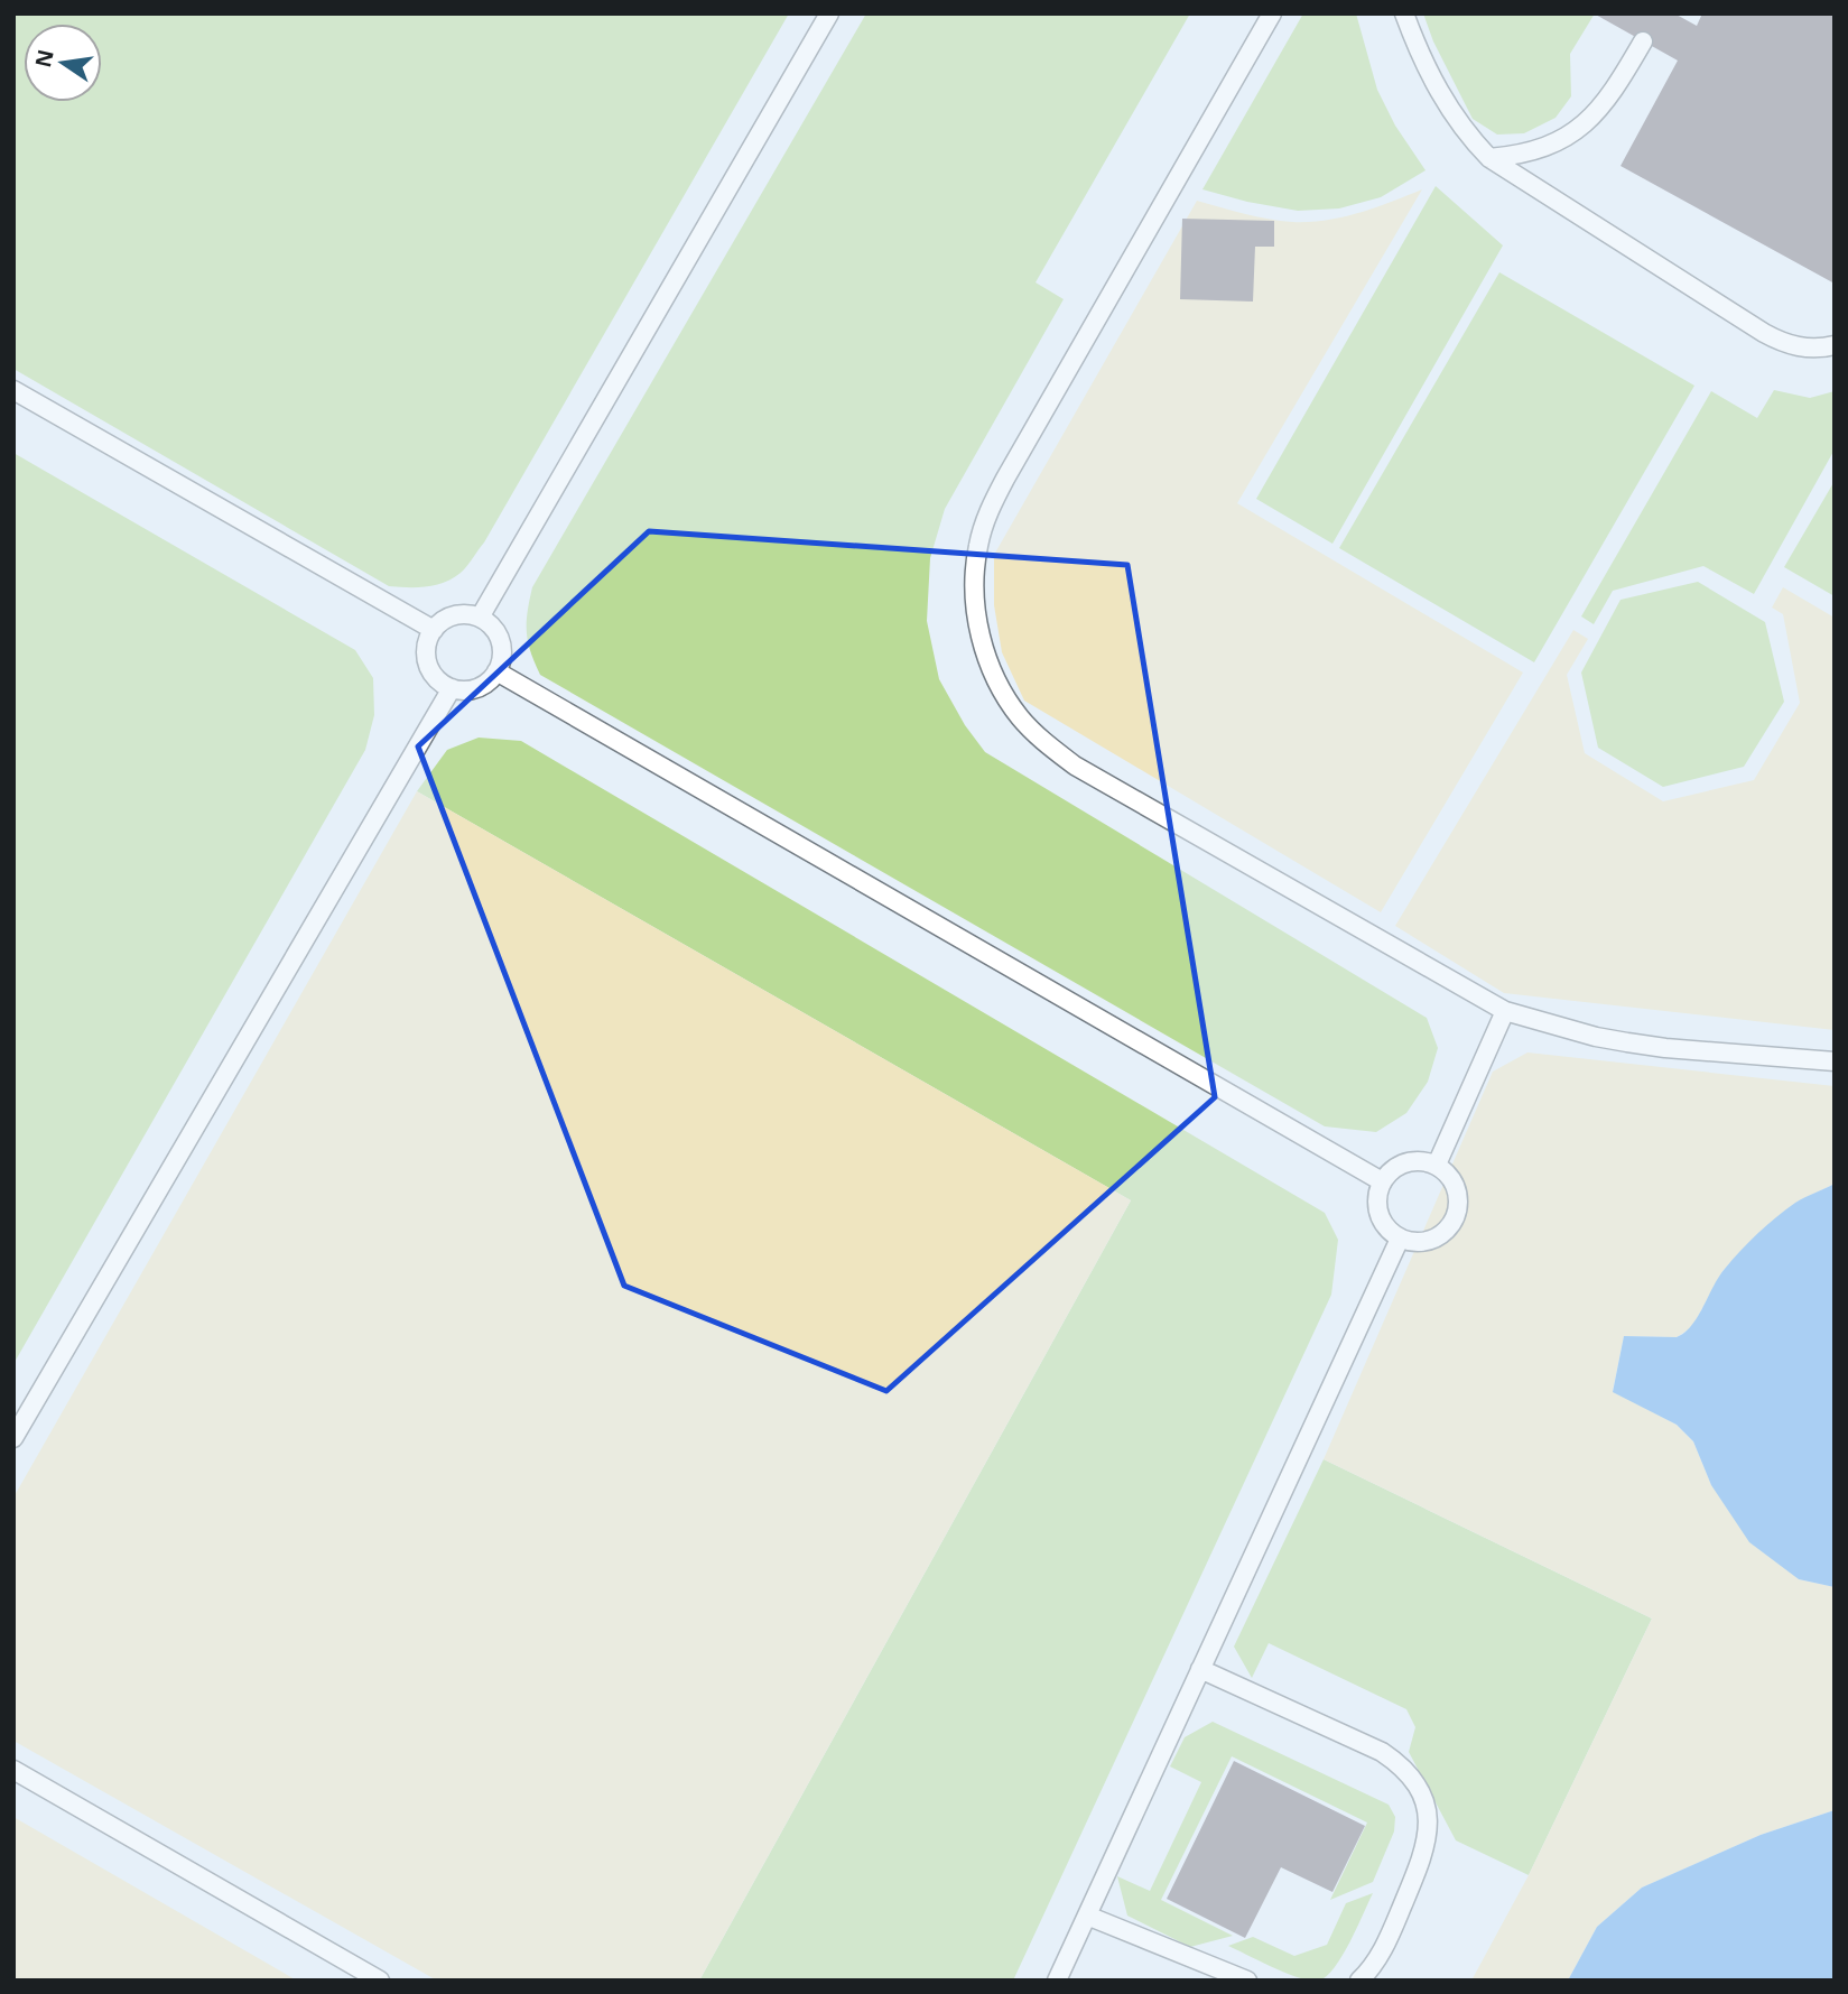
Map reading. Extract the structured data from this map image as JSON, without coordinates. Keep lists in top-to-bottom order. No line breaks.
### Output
{"north":"left"}
